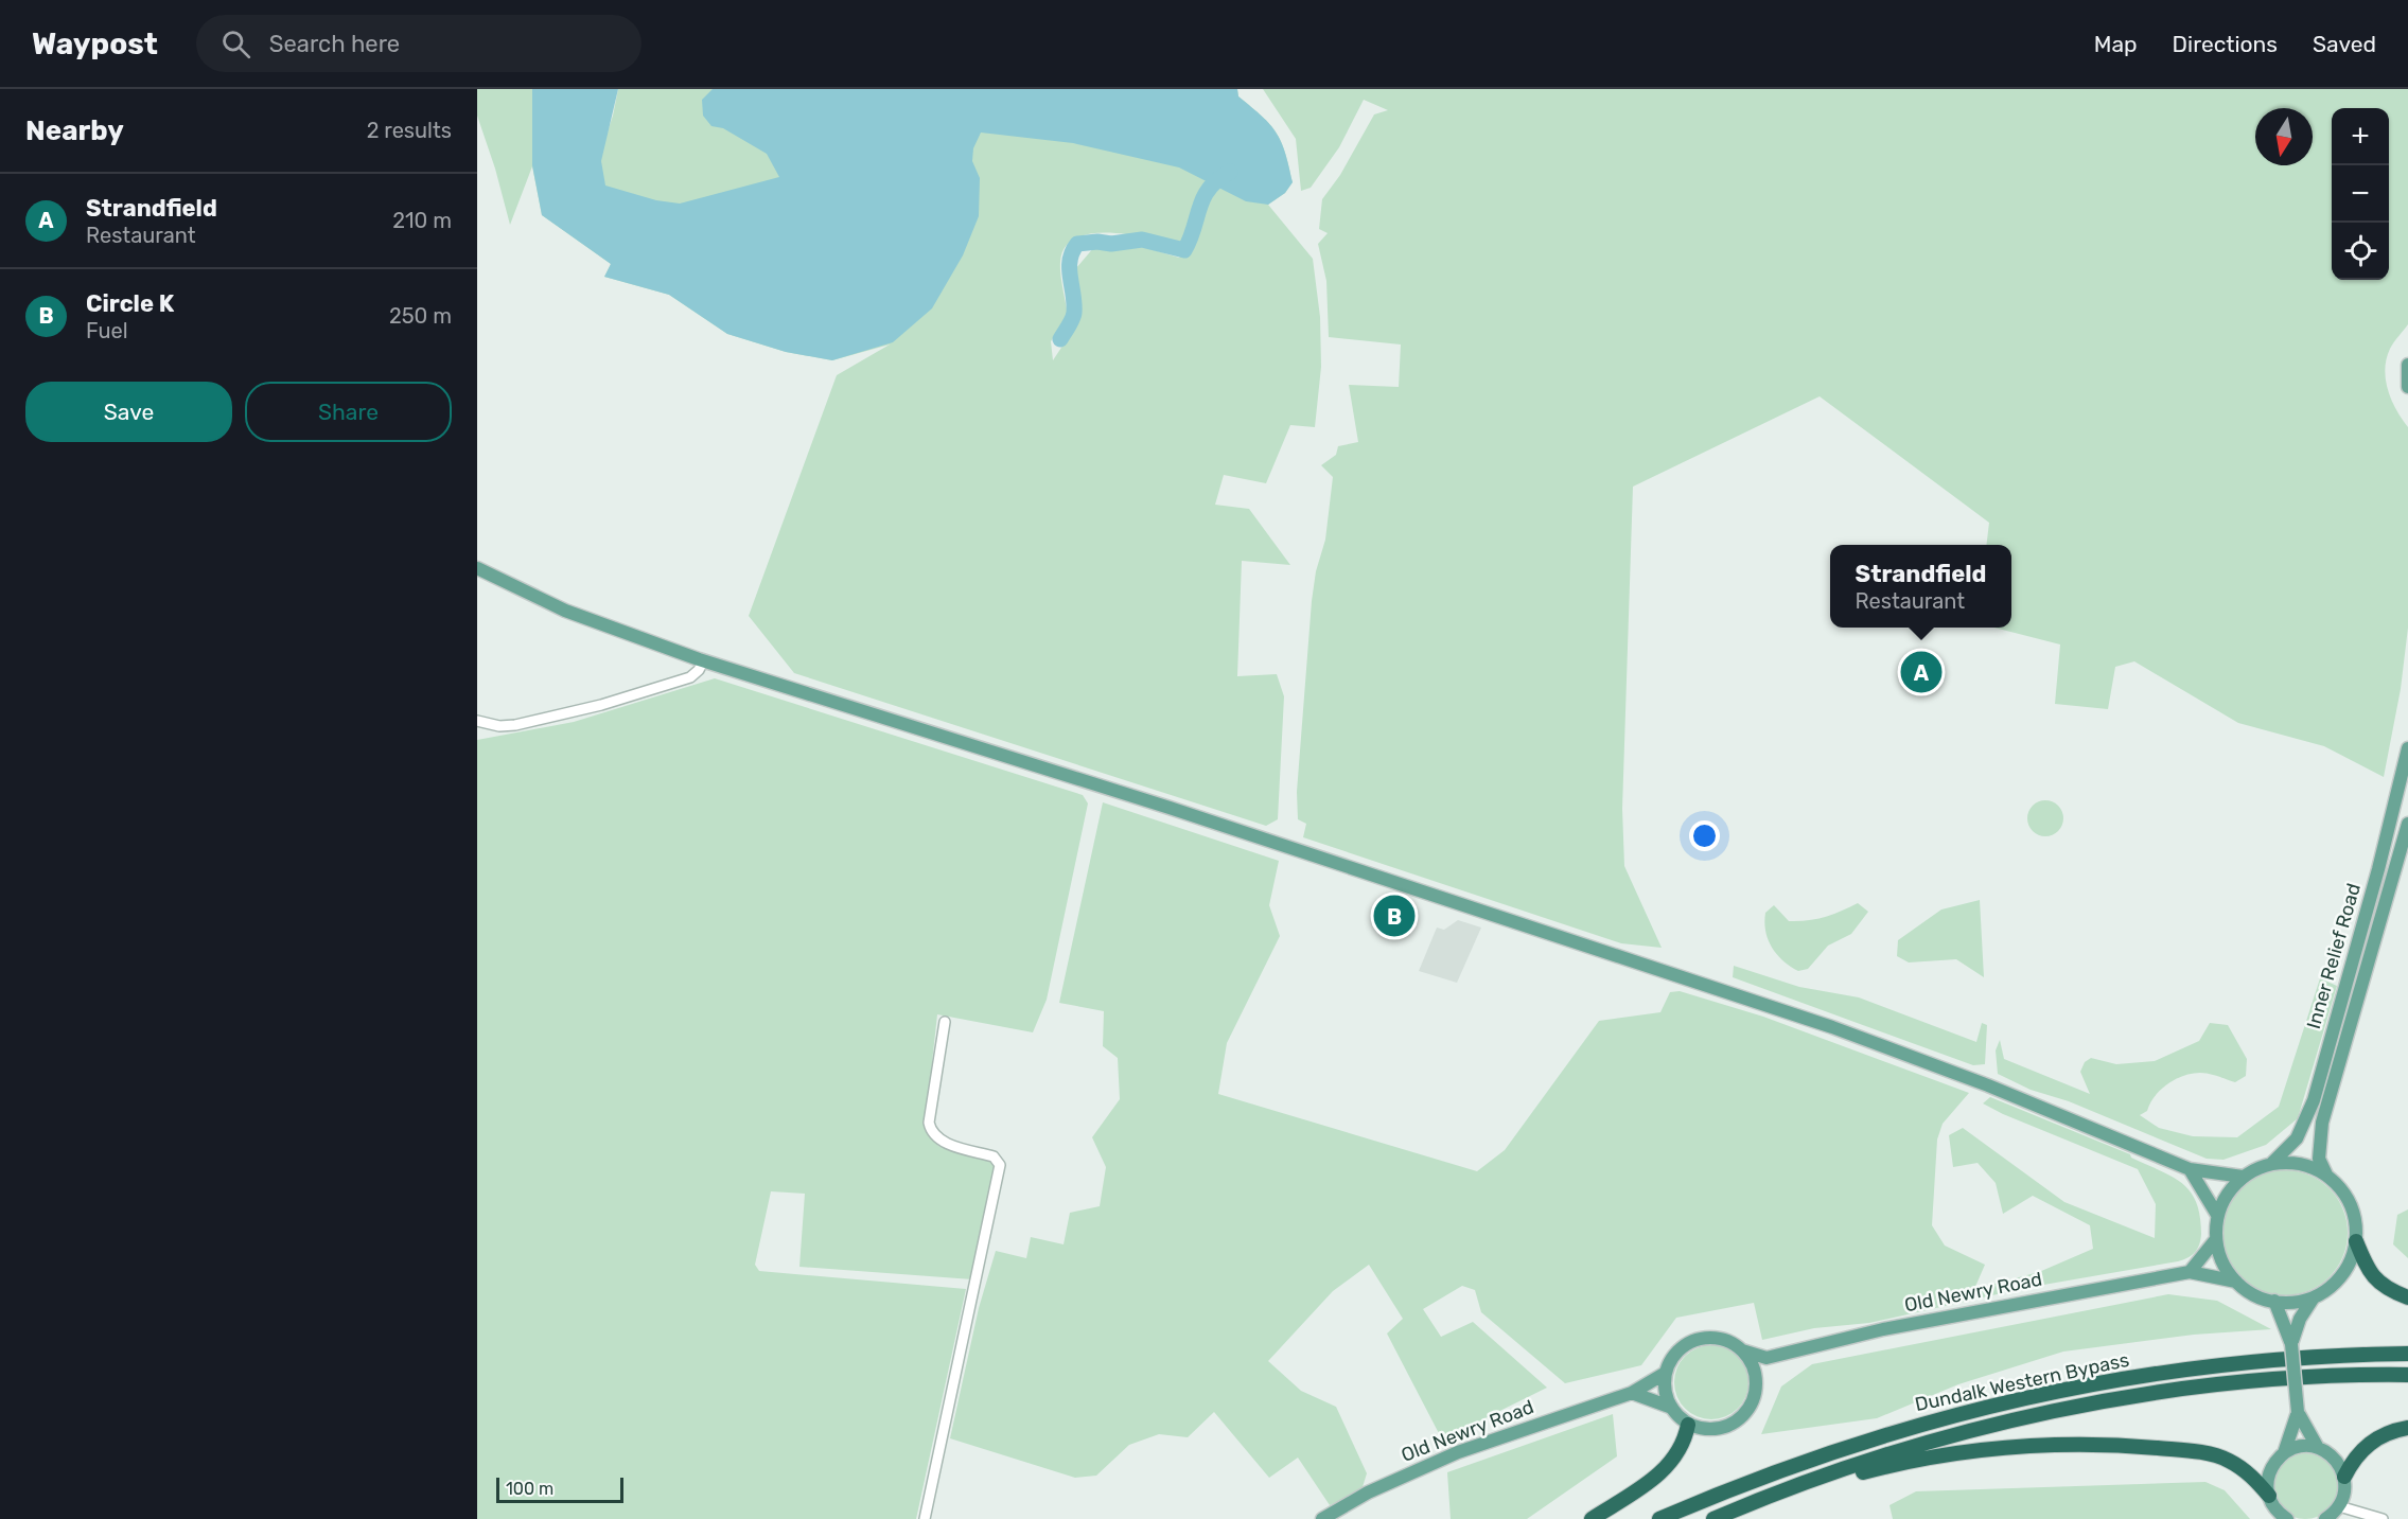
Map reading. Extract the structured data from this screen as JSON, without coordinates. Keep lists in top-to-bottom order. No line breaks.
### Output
{"streets":{"highway":["Dundalk Western Bypass"],"main road":["Inner Relief Road","Old Newry Road"]},"crossings":[["Inner Relief Road","Old Newry Road"]],"scale_bar":"100 m","north":"bottom","page":{"header":"Waypost","search":"Search here","nav":["Map","Directions","Saved"],"heading":["Nearby","2 results"],"map_buttons":["+","−"],"list":[{"mark":"A","name":"Strandfield","note":"Restaurant","value":"210 m"},{"mark":"B","name":"Circle K","note":"Fuel","value":"250 m"}],"buttons":["Save","Share"],"popup":["Strandfield","Restaurant"],"pins":["A","B"],"scale":"100 m"}}
